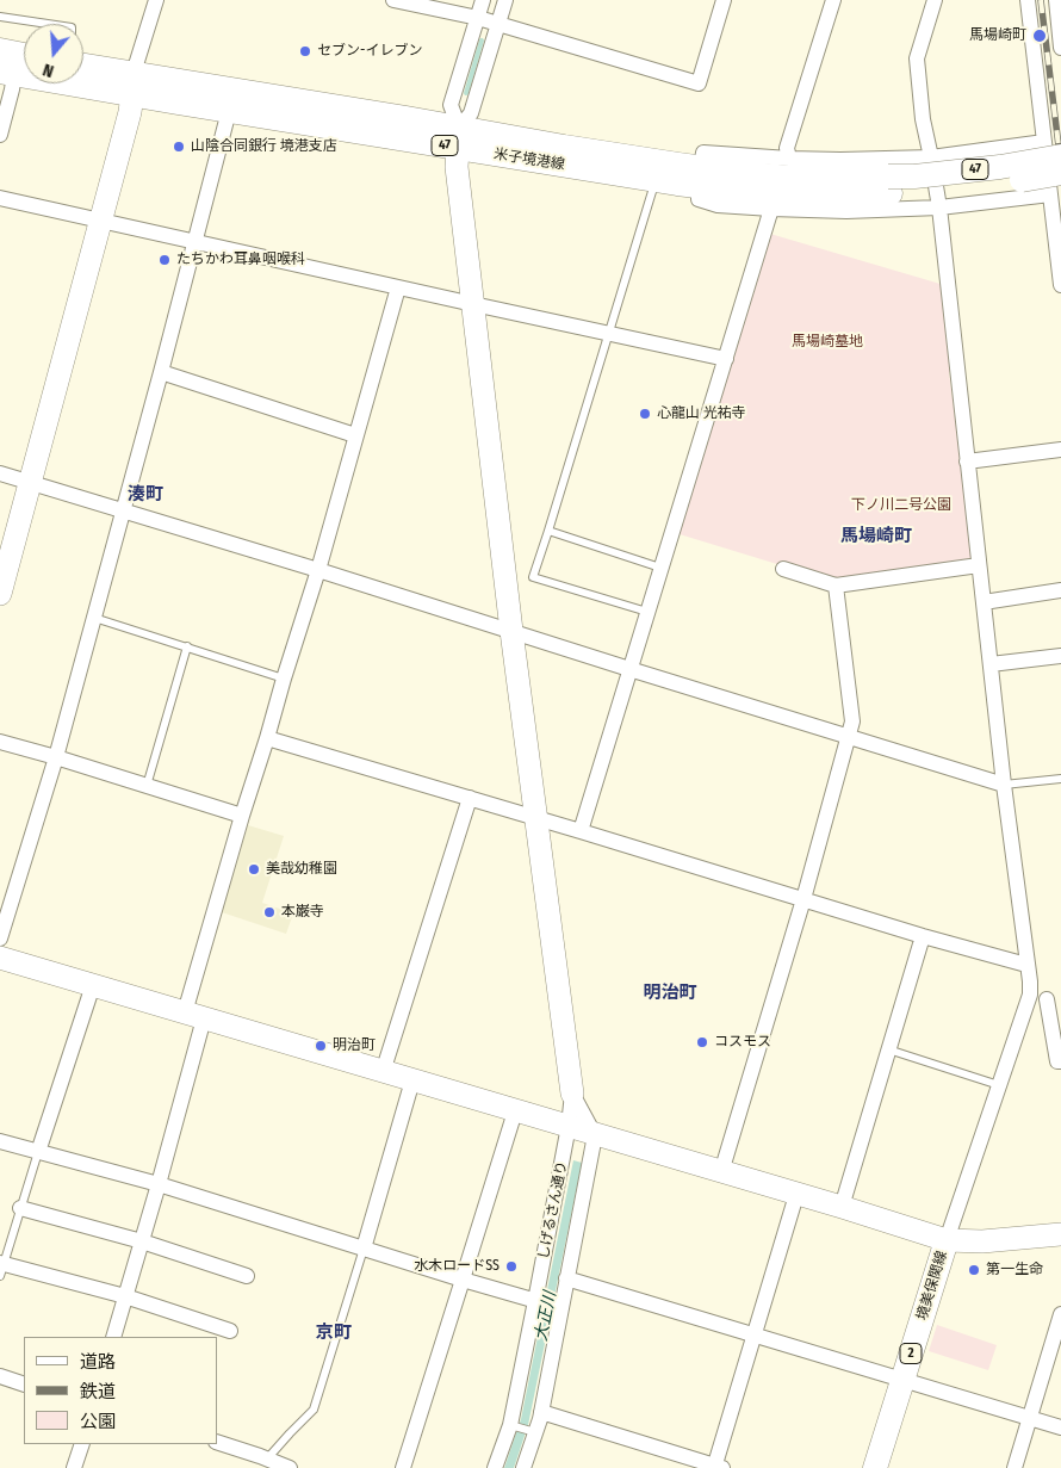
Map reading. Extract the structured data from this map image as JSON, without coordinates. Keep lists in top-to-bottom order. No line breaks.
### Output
{"streets":{"main road":["47","米子境港線","境美保関線","2"],"street":["しげるさん通り"]},"districts":["湊町","馬場崎町","明治町","京町"],"water":["大正川"],"parks":["馬場崎墓地","下ノ川二号公園"],"places":["馬場崎町","セブン-イレブン","山陰合同銀行 境港支店","たちかわ耳鼻咽喉科","心龍山 光祐寺","美哉幼稚園","本巌寺","コスモス","明治町","水木ロードSS","第一生命"],"legend":["道路","鉄道","公園"],"north":"bottom"}
